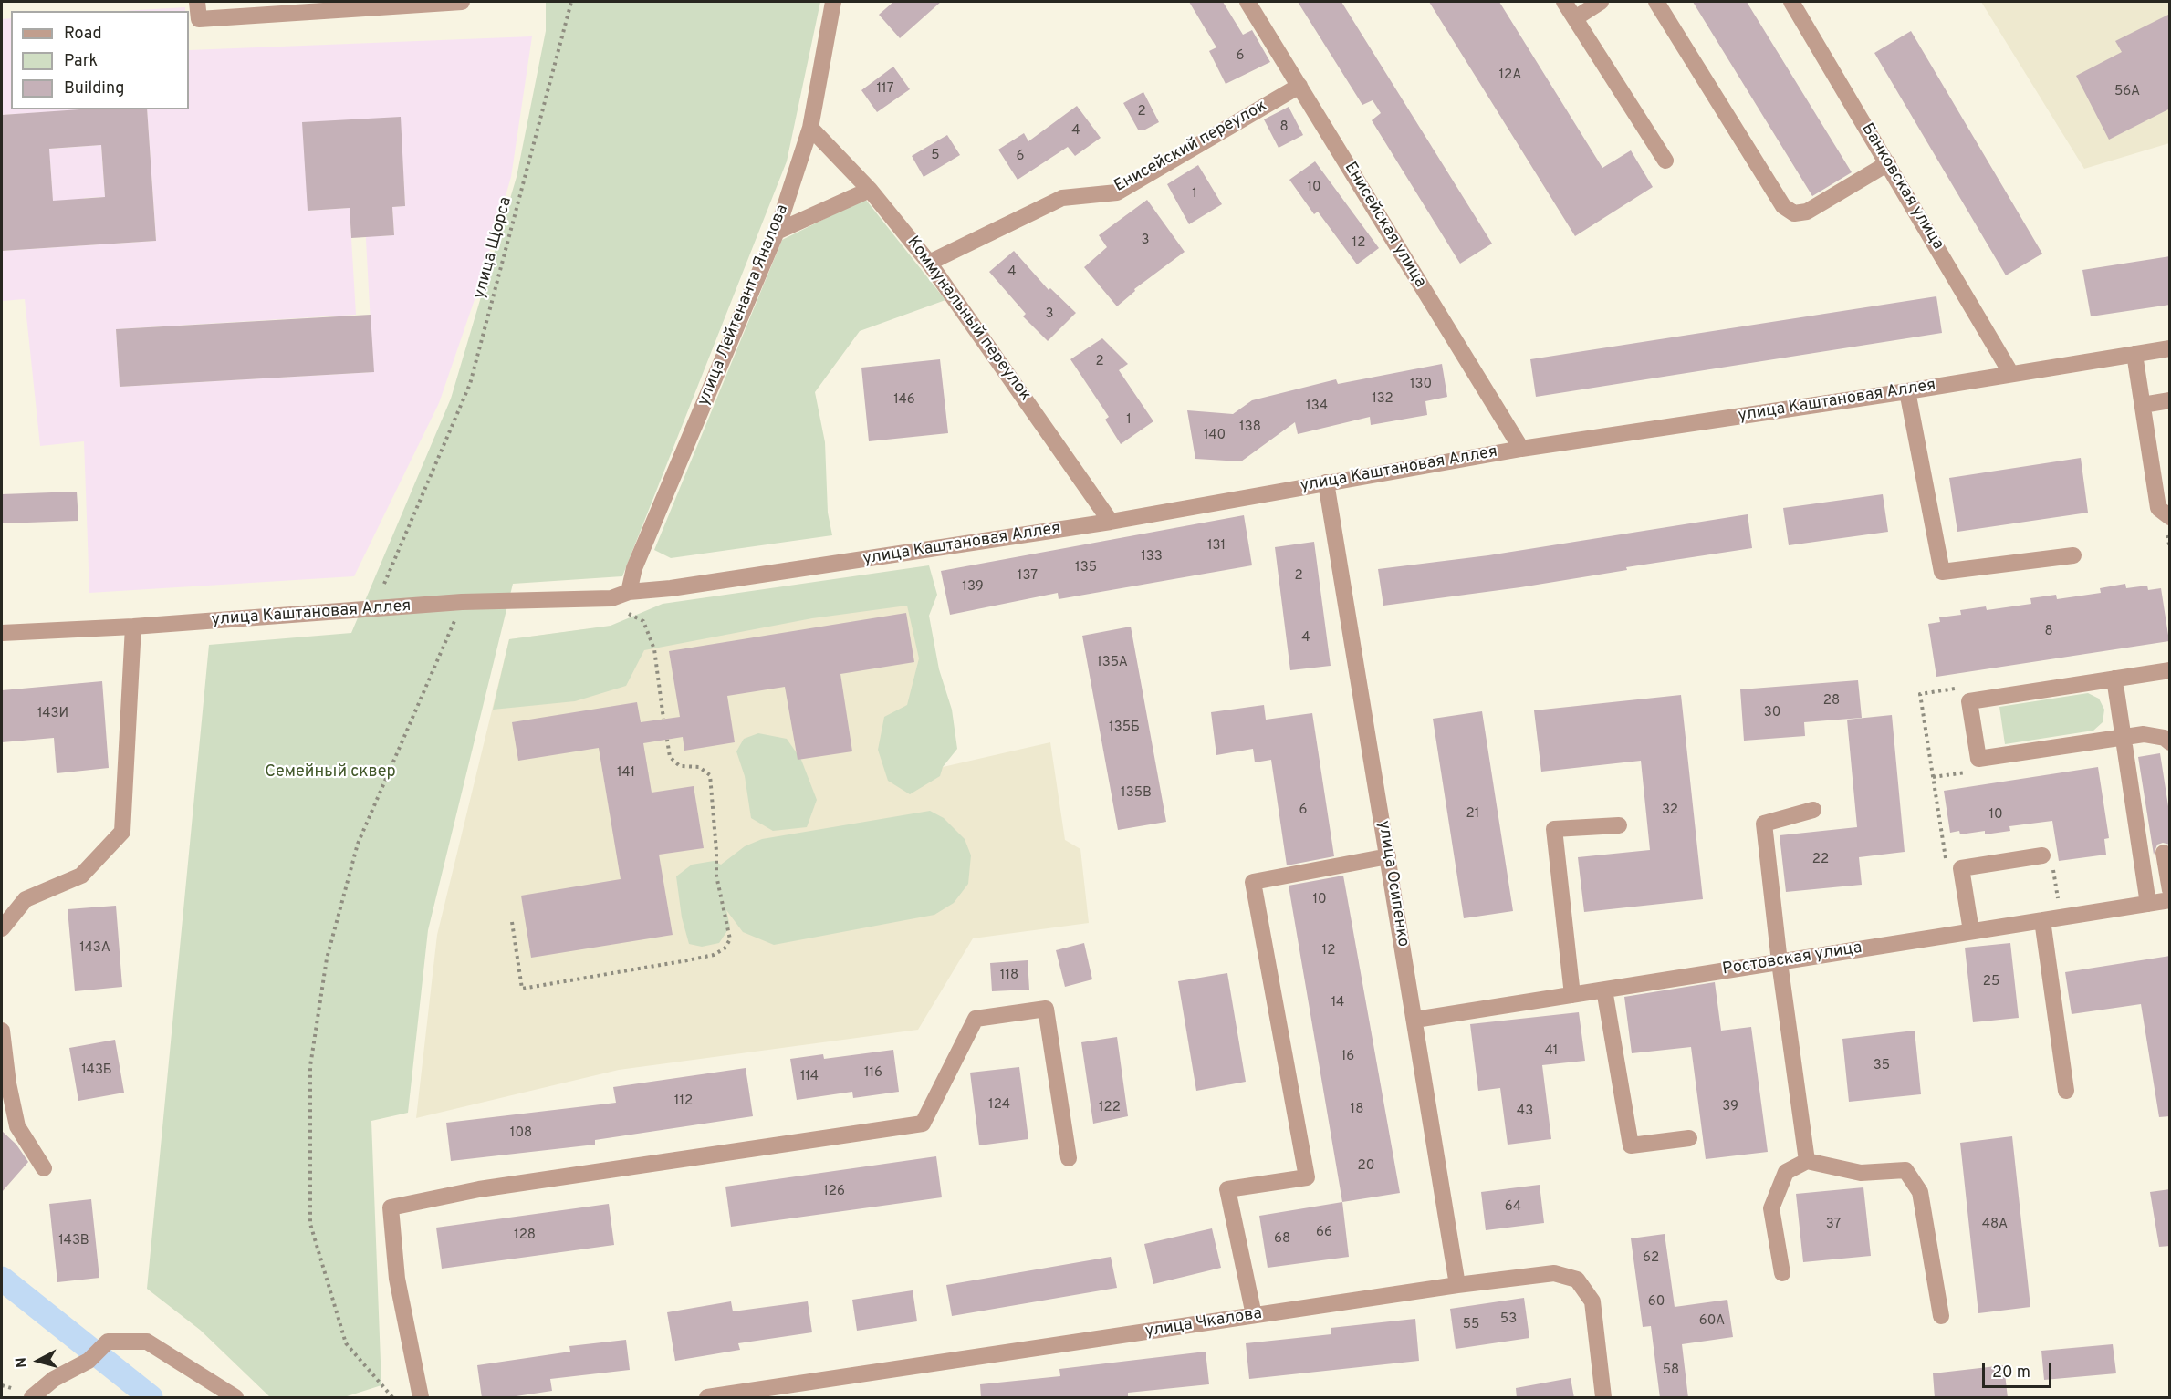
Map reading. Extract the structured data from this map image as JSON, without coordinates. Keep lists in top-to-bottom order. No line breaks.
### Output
{"streets":{"street":["Енисейский переулок","Банковская улица","Енисейская улица","улица Лейтенанта Яналова","Коммунальный переулок","улица Каштановая Аллея","улица Осипенко","Ростовская улица","улица Чкалова"],"path":["улица Щорса"]},"crossings":[["Енисейский переулок","Енисейская улица"],["Енисейский переулок","Коммунальный переулок"],["Банковская улица","улица Каштановая Аллея"],["Енисейская улица","улица Каштановая Аллея"],["улица Лейтенанта Яналова","Коммунальный переулок"],["улица Лейтенанта Яналова","улица Каштановая Аллея"],["Коммунальный переулок","улица Каштановая Аллея"],["улица Каштановая Аллея","улица Осипенко"],["улица Осипенко","Ростовская улица"],["улица Осипенко","улица Чкалова"]],"parks":["Семейный сквер"],"house_numbers":["6","12А","117","56А","2","8","4","5","6","10","1","3","12","4","3","2","130","132","146","134","1","138","140","131","133","135","137","2","139","8","4","135А","28","30","143И","135Б","141","135В","6","32","21","10","22","10","143А","12","118","25","14","41","16","35","143Б","116","114","112","124","39","122","18","43","108","20","126","64","37","48А","66","128","68","143В","62","60","53","60А","55","58"],"legend":["Road","Park","Building"],"scale_bar":"20 m","north":"left"}
